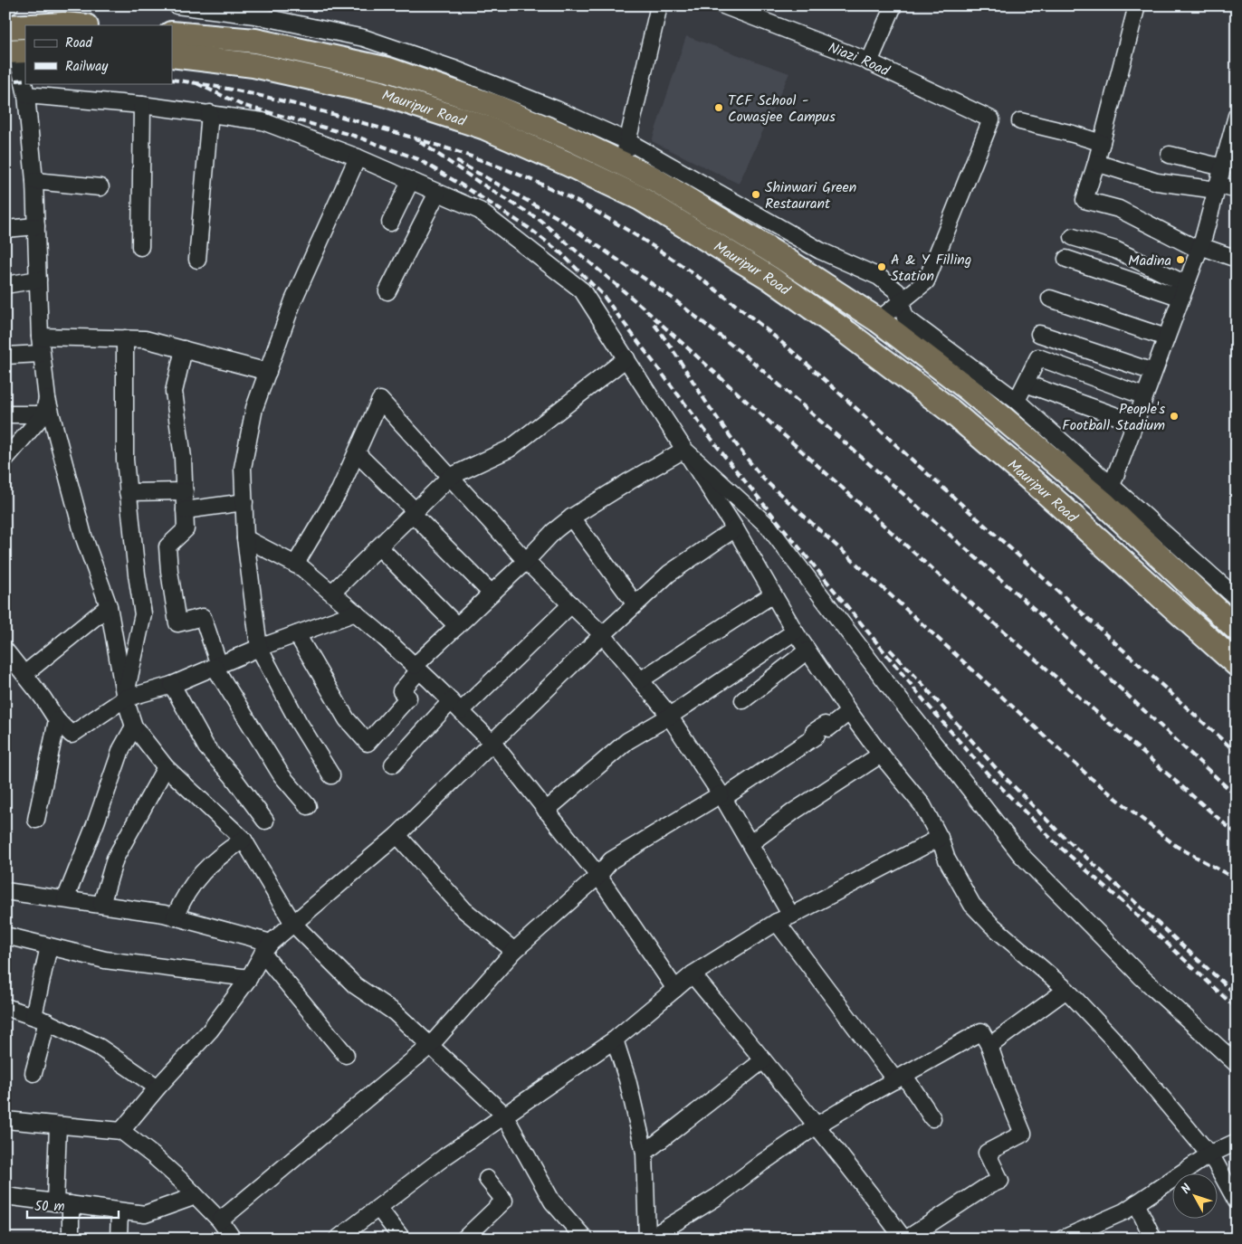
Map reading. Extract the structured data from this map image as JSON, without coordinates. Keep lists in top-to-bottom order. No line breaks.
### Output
{"streets":{"highway":["Mauripur Road"],"street":["Niazi Road"]},"places":["TCF School - Cowasjee Campus","Shinwari Green Restaurant","Madina","A & Y Filling Station","People's Football Stadium"],"legend":["Road","Railway"],"scale_bar":"50 m","north":"top left"}
